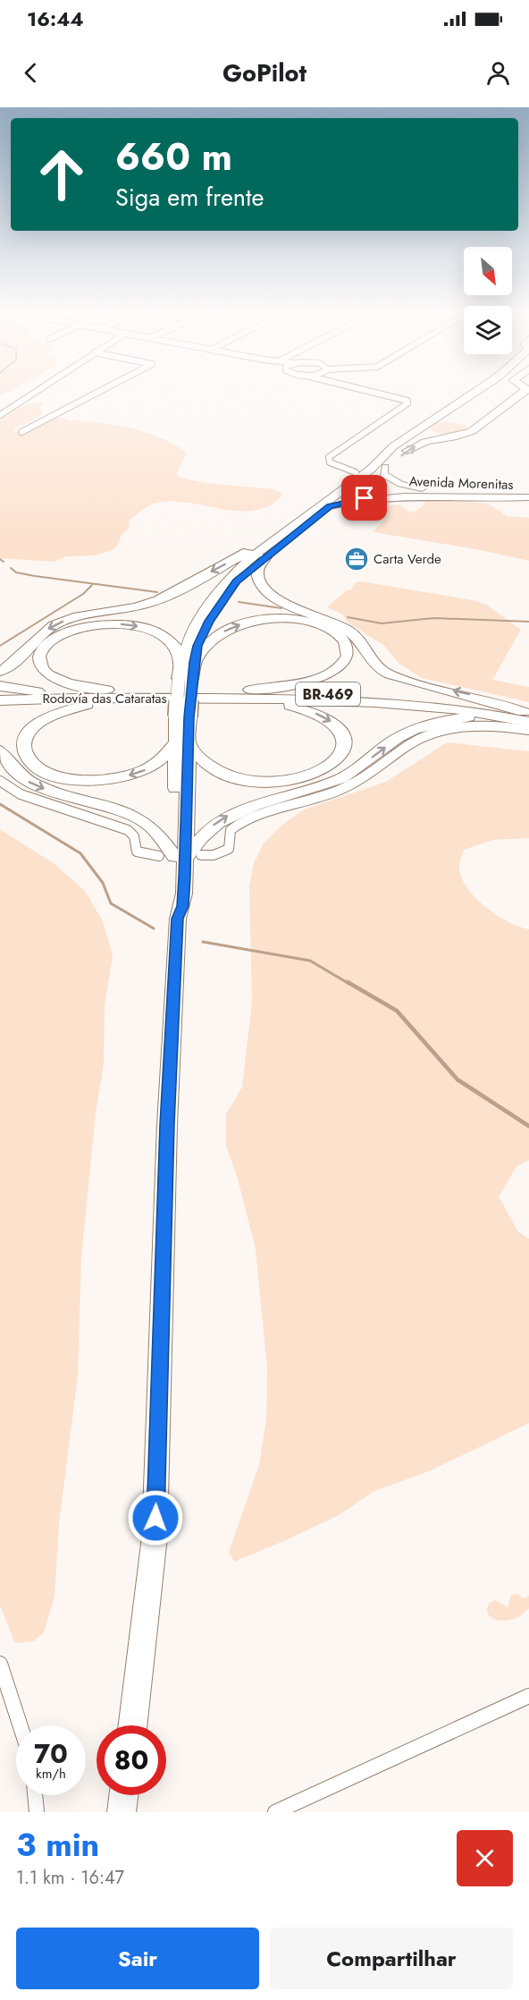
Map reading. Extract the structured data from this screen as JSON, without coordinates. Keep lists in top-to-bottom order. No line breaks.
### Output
{"streets":{"highway":["BR-469","Rodovía das Cataratas"],"main road":["Avenida Morenitas"]},"places":{"office":["Carta Verde"]},"north":"bottom right","page":{"status":"16:44","header":"GoPilot","turn":["660 m","Siga em frente"],"speed":"70 km/h","limit":"80","heading":["3 min","1.1 km · 16:47"],"buttons":["Sair","Compartilhar"]}}
